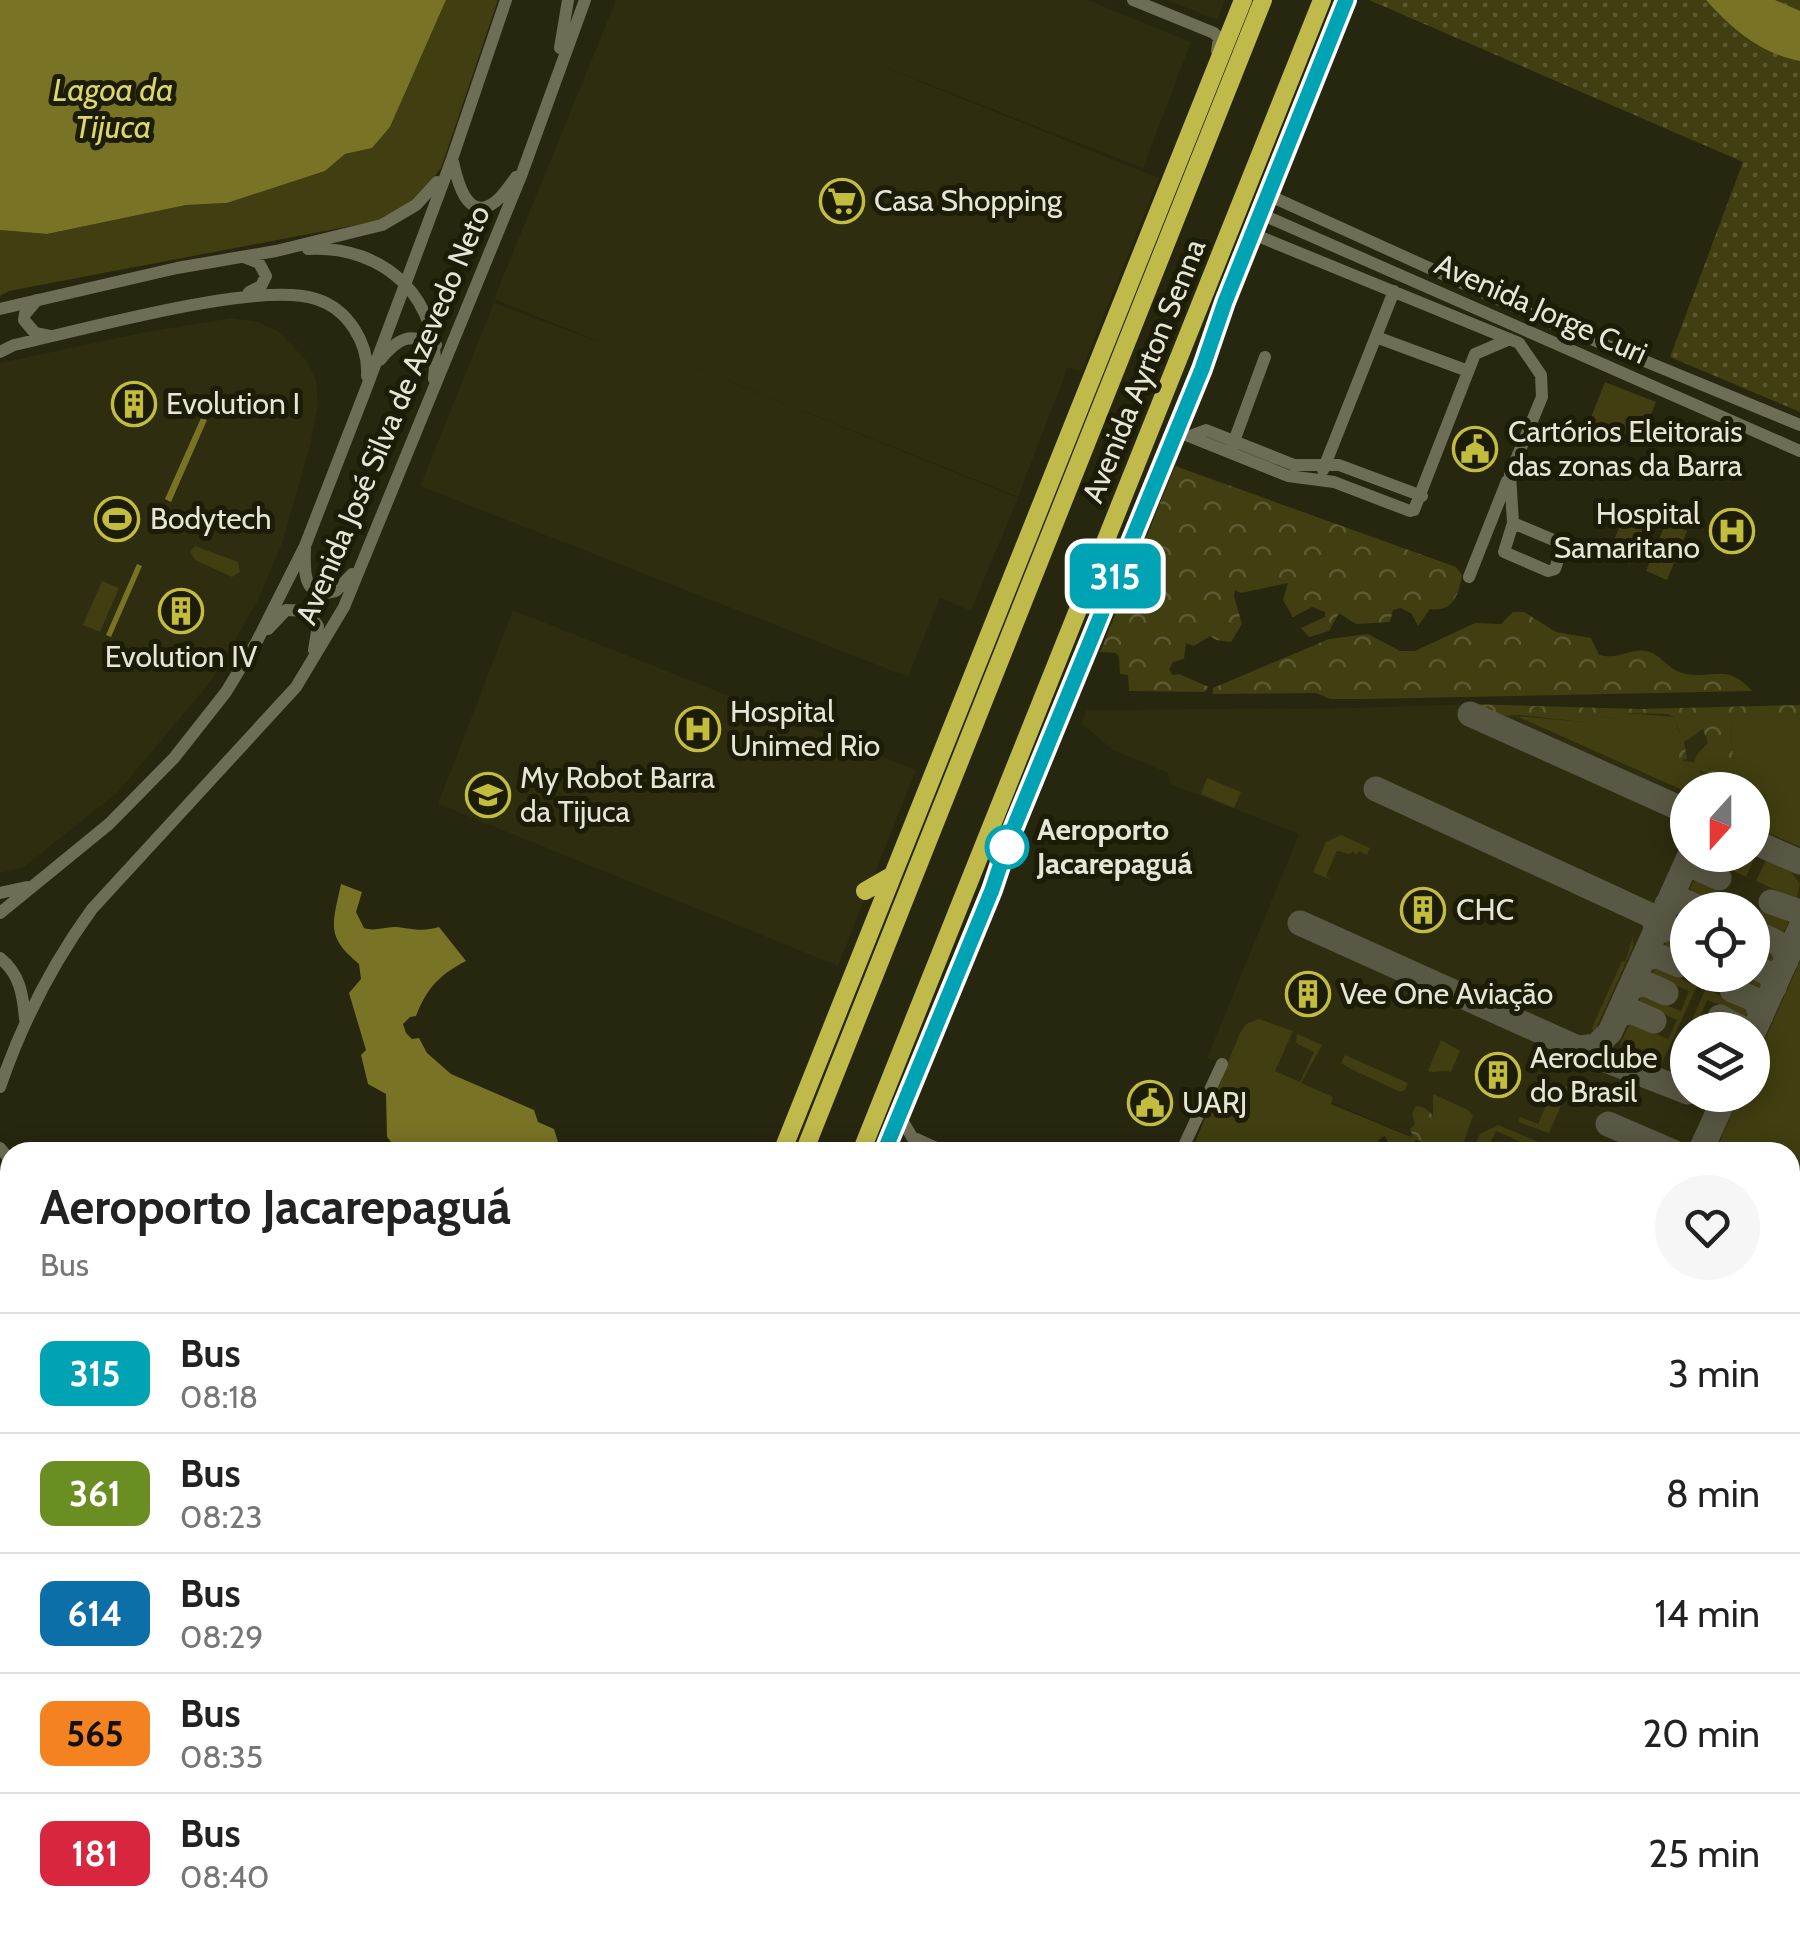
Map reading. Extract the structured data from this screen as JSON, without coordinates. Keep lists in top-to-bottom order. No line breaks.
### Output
{"streets":{"highway":["Avenida Ayrton Senna"],"street":["Avenida Jorge Curi","Avenida José Silva de Azevedo Neto"]},"crossings":[["Avenida Jorge Curi","Avenida Ayrton Senna"]],"water":["Lagoa da Tijuca"],"places":{"supermarket":["Casa Shopping"],"building":["Evolution I","Evolution IV","CHC","Vee One Aviação","Aeroclube do Brasil"],"public building":["Cartórios Eleitorais das zonas da Barra","UARJ"],"sports":["Bodytech"],"hospital":["Hospital Samaritano","Hospital Unimed Rio"],"school or university":["My Robot Barra da Tijuca"],"other":["Aeroporto Jacarepaguá"]},"lines":["bus line 315"],"north":"bottom","page":{"on_map":"315","heading":["Aeroporto Jacarepaguá","Bus"],"list":[{"mark":"315","name":"Bus","note":"08:18","value":"3 min"},{"mark":"361","name":"Bus","note":"08:23","value":"8 min"},{"mark":"614","name":"Bus","note":"08:29","value":"14 min"},{"mark":"565","name":"Bus","note":"08:35","value":"20 min"},{"mark":"181","name":"Bus","note":"08:40","value":"25 min"}]}}
